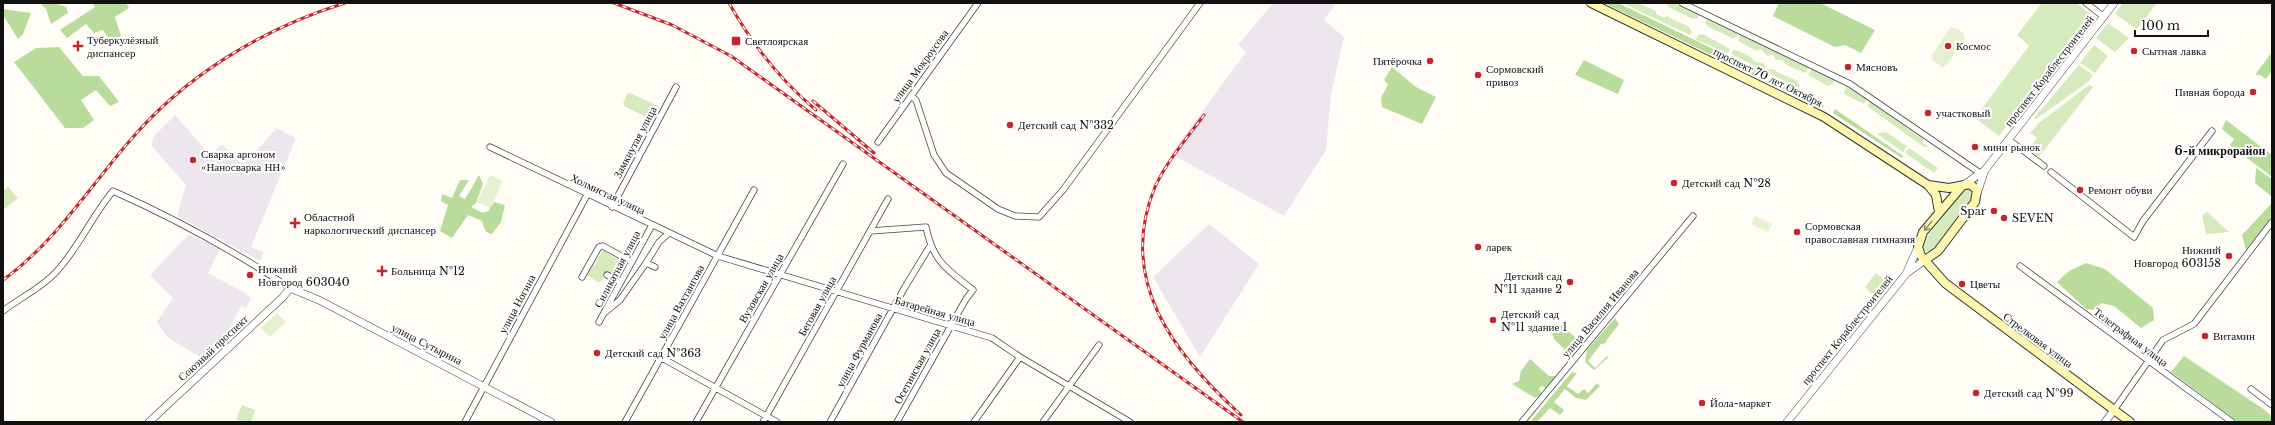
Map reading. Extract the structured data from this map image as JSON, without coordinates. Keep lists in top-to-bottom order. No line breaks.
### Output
{"streets":{"main road":["проспект 70 лет Октября","Стрелковая улица"],"street":["улица Мокроусова","проспект Кораблестроителей","Замкнутая улица","Холмистая улица","Силикатная улица","Вузовская улица","улица Вахтангова","улица Ногина","Беговая улица","Батарейная улица","улица Василия Иванова","Телеграфная улица","улица Сутырина","Союзный проспект","улица Фурманова","Осетинская улица"]},"crossings":[["проспект Кораблестроителей","Стрелковая улица"],["Замкнутая улица","Холмистая улица"],["Холмистая улица","Силикатная улица"],["Холмистая улица","улица Вахтангова"],["Холмистая улица","улица Ногина"],["Холмистая улица","Батарейная улица"],["Вузовская улица","Батарейная улица"],["улица Вахтангова","Батарейная улица"],["улица Ногина","улица Сутырина"],["Беговая улица","Батарейная улица"],["Батарейная улица","улица Фурманова"],["Батарейная улица","Осетинская улица"],["улица Сутырина","Союзный проспект"],["улица Фурманова","Осетинская улица"]],"districts":["6-й микрорайон"],"places":{"transit":["Светлоярская"],"health":["Туберкулёзный диспансер","Областной наркологический диспансер","Больница №12"],"other":["Космос","Сытная лавка","Пятёрочка","Мясновъ","Сормовский привоз","Пивная борода","участковый","Детский сад №332","мини рынок","Сварка аргоном «Наносварка НН»","Детский сад №28","Ремонт обуви","Spar","SEVEN","Сормовская православная гимназия","ларек","Нижний Новгород 603158","Нижний Новгород 603040","Детский сад №11 здание 2","Цветы","Детский сад №11 здание 1","Витамин","Детский сад №363","Детский сад №99","Йола-маркет"]},"scale_bar":"100 m"}
